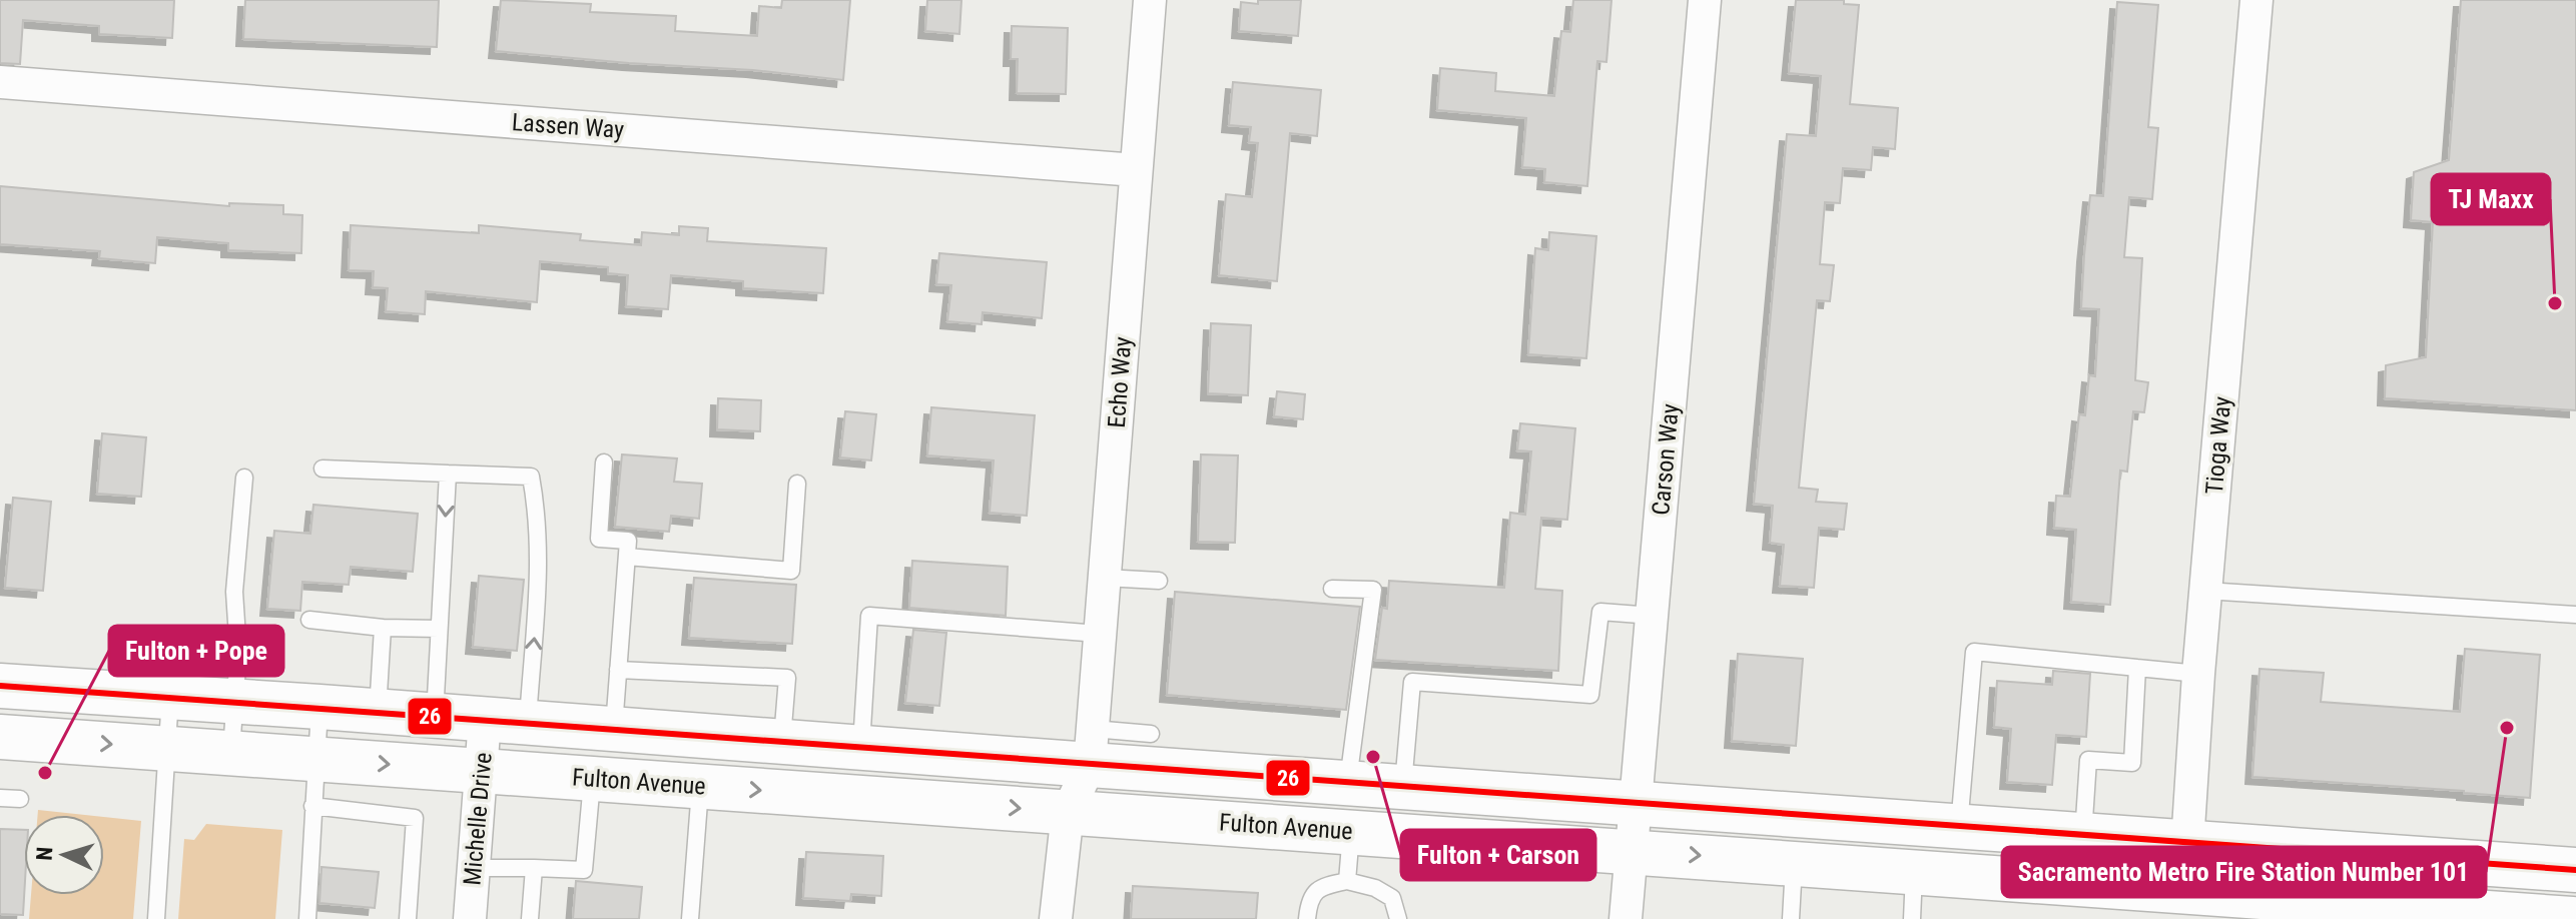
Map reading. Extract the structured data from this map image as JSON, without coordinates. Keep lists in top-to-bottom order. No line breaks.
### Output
{"streets":{"main road":["Fulton Avenue"],"street":["Lassen Way","Echo Way","Tioga Way","Carson Way","Michelle Drive"]},"crossings":[["Lassen Way","Echo Way"],["Echo Way","Fulton Avenue"],["Tioga Way","Fulton Avenue"],["Carson Way","Fulton Avenue"],["Fulton Avenue","Michelle Drive"]],"places":["TJ Maxx","Sacramento Metro Fire Station Number 101","Fulton + Carson","Fulton + Pope"],"lines":["transit line 26"],"north":"left"}
